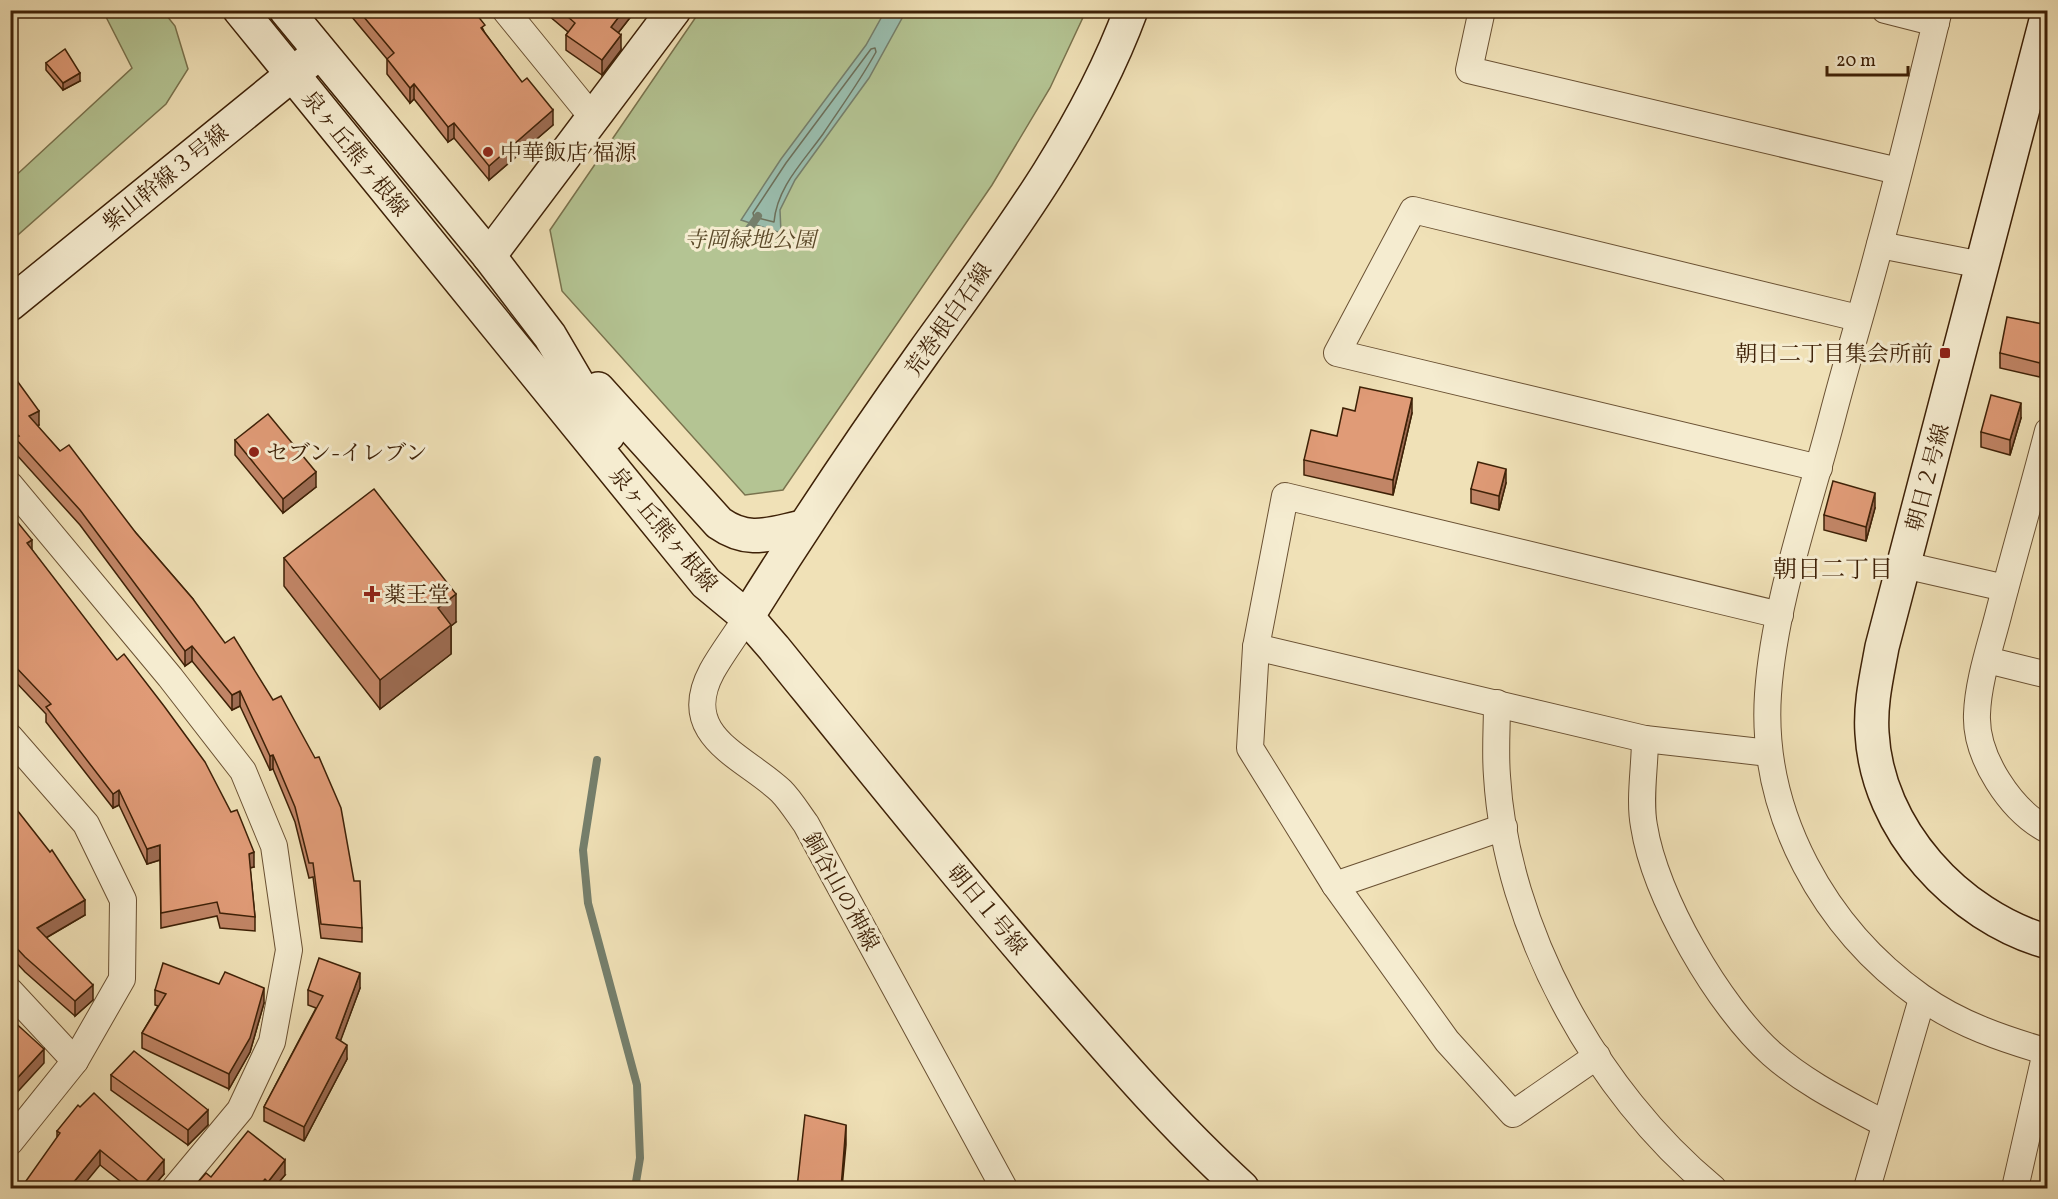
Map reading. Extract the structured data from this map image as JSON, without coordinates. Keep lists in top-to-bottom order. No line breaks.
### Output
{"streets":{"street":["泉ヶ丘熊ヶ根線","紫山幹線３号線","荒巻根白石線","朝日２号線","銅谷山の神線","朝日１号線"]},"crossings":[["泉ヶ丘熊ヶ根線","紫山幹線３号線"],["泉ヶ丘熊ヶ根線","荒巻根白石線"],["泉ヶ丘熊ヶ根線","銅谷山の神線"],["泉ヶ丘熊ヶ根線","朝日１号線"],["荒巻根白石線","銅谷山の神線"],["荒巻根白石線","朝日１号線"],["銅谷山の神線","朝日１号線"]],"districts":["朝日二丁目"],"parks":["寺岡緑地公園"],"places":{"other":["中華飯店 福源","セブン-イレブン"],"transit":["朝日二丁目集会所前"],"health":["薬王堂"]},"scale_bar":"20 m"}
